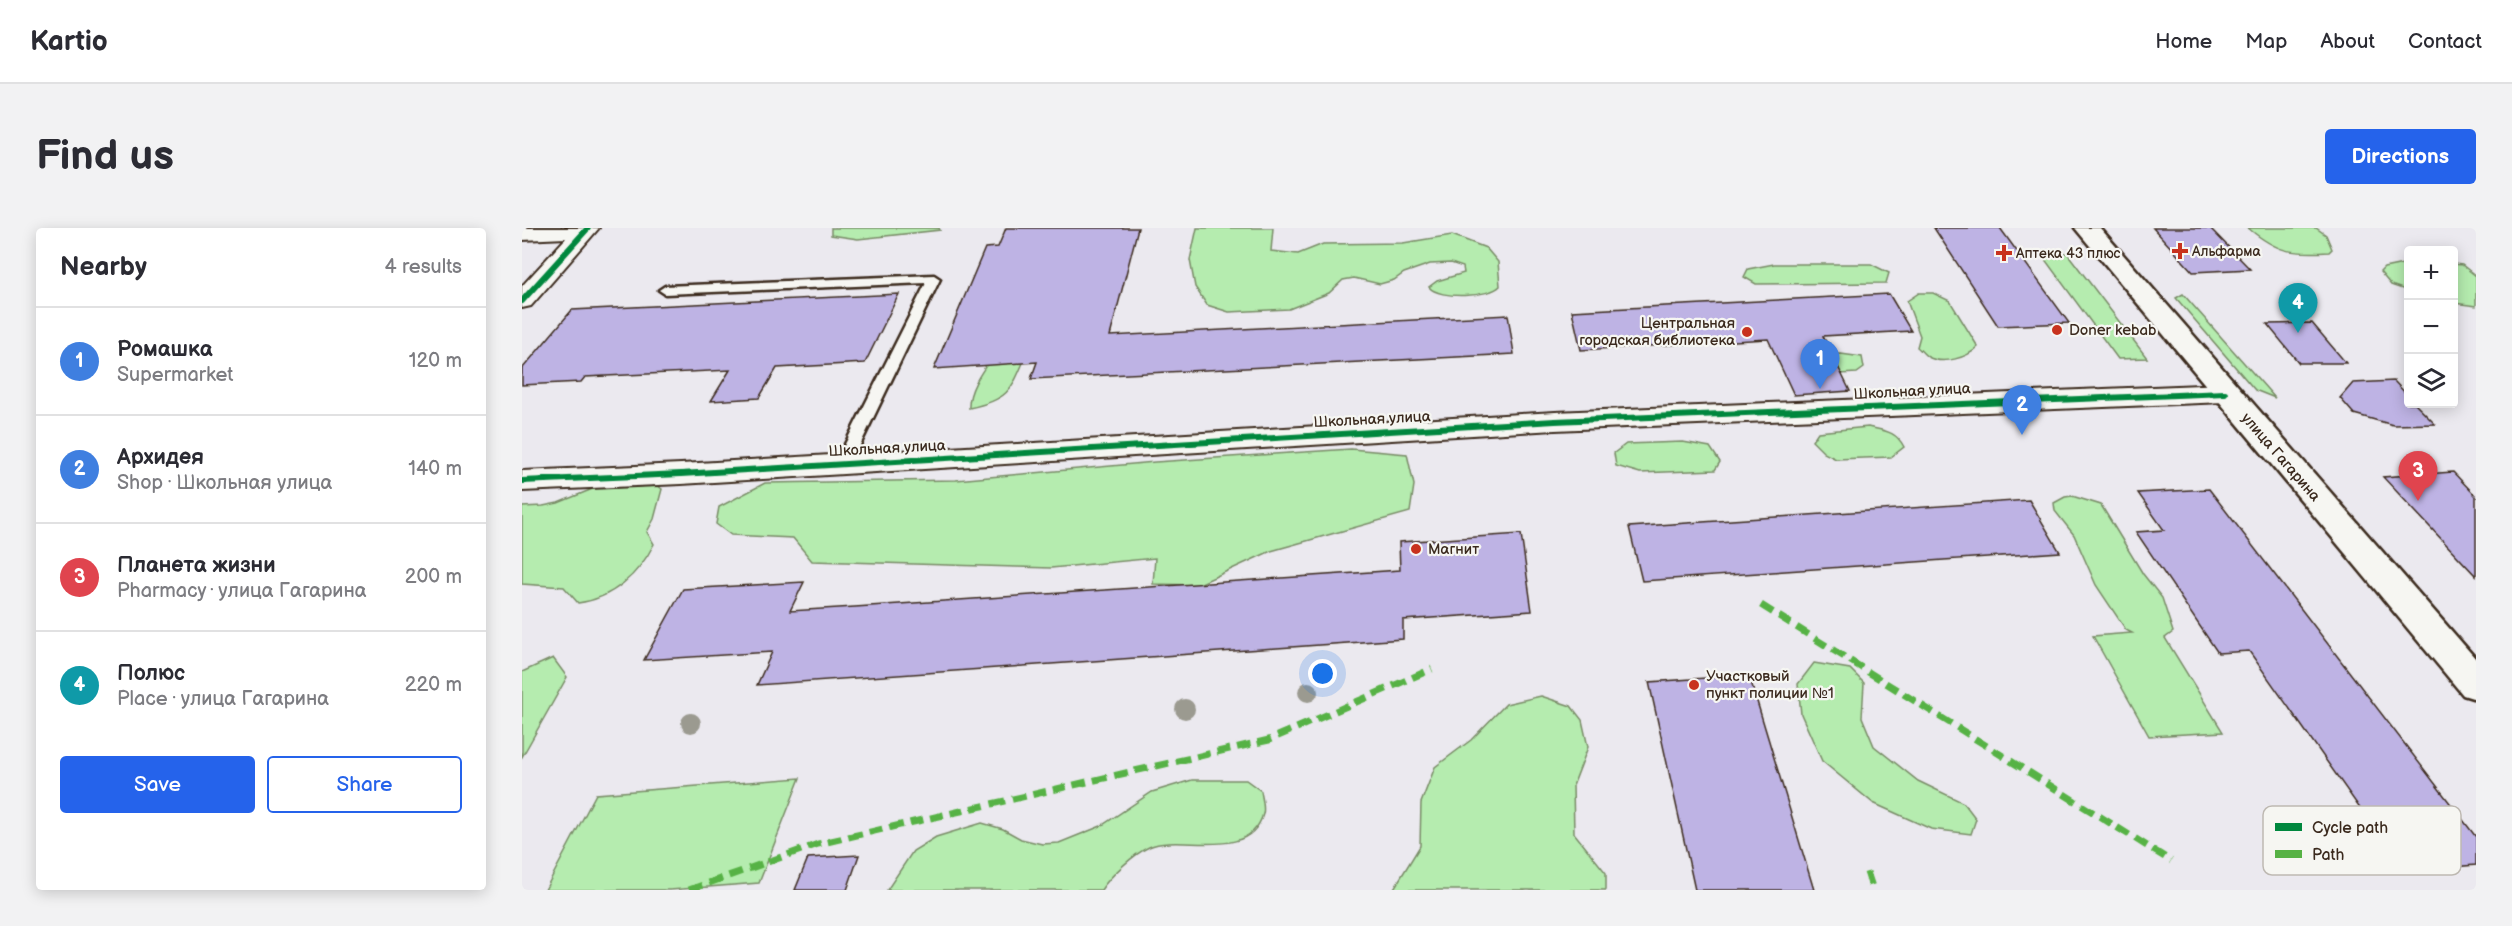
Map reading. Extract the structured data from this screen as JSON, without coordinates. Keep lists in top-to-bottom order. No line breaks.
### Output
{"streets":{"street":["Школьная улица","улица Гагарина"]},"crossings":[["Школьная улица","улица Гагарина"]],"places":{"health":["Альфарма","Аптека 43 плюс"],"other":["Doner kebab","Центральная городская библиотека","Магнит","Участковый пункт полиции №1"]},"legend":["Cycle path","Path"],"page":{"header":"Kartio","nav":["Home","Map","About","Contact"],"buttons":["Directions",["Save","Share"]],"title":"Find us","heading":["Nearby","4 results"],"map_buttons":["+","−"],"pins":["4","1","2","3"],"list":[{"mark":"1","name":"Ромашка","note":"Supermarket","value":"120 m"},{"mark":"2","name":"Архидея","note":"Shop · Школьная улица","value":"140 m"},{"mark":"3","name":"Планета жизни","note":"Pharmacy · улица Гагарина","value":"200 m"},{"mark":"4","name":"Полюс","note":"Place · улица Гагарина","value":"220 m"}]}}
